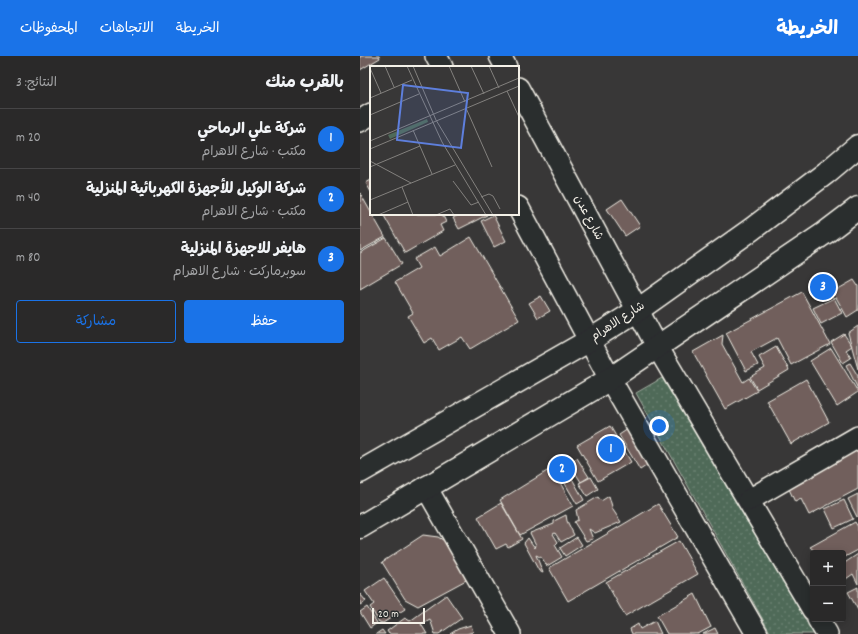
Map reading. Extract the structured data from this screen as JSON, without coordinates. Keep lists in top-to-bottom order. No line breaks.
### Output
{"streets":{"main road":["شارع الاهرام"],"street":["شارع عدن"]},"crossings":[["شارع عدن","شارع الاهرام"]],"scale_bar":"20 m","page":{"header":"الخريطة","nav":["الخريطة","الاتجاهات","المحفوظات"],"heading":["بالقرب منك","النتائج: 3"],"list":[{"mark":"1","name":"شركة علي الرماحي","note":"مكتب · شارع الاهرام","value":"20 m"},{"mark":"2","name":"شركة الوكيل للأجهزة الكهربائية المنزلية","note":"مكتب · شارع الاهرام","value":"40 m"},{"mark":"3","name":"هايفر للاجهزة المنزلية","note":"سوبرماركت · شارع الاهرام","value":"80 m"}],"pins":["3","1","2"],"buttons":["حفظ","مشاركة"],"map_buttons":["+","−"],"scale":"20 m"}}
